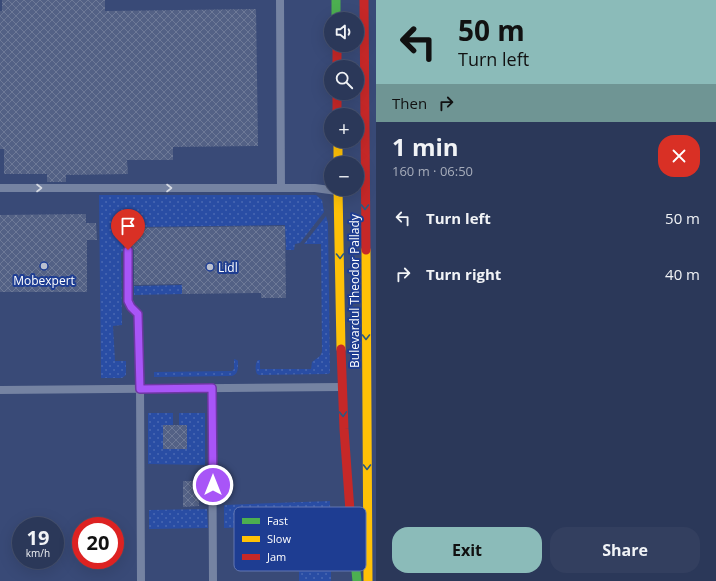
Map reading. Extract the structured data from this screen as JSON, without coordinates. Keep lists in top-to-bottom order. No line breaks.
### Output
{"streets":{"main road":["Bulevardul Theodor Pallady"]},"places":["Mobexpert","Lidl"],"legend":["Fast","Slow","Jam"],"page":{"turn":["50 m","Turn left"],"map_buttons":["+","−"],"then":"Then","heading":["1 min","160 m · 06:50"],"list":[{"name":"Turn left","value":"50 m"},{"name":"Turn right","value":"40 m"}],"speed":"19 km/h","limit":"20","buttons":["Exit","Share"]}}
